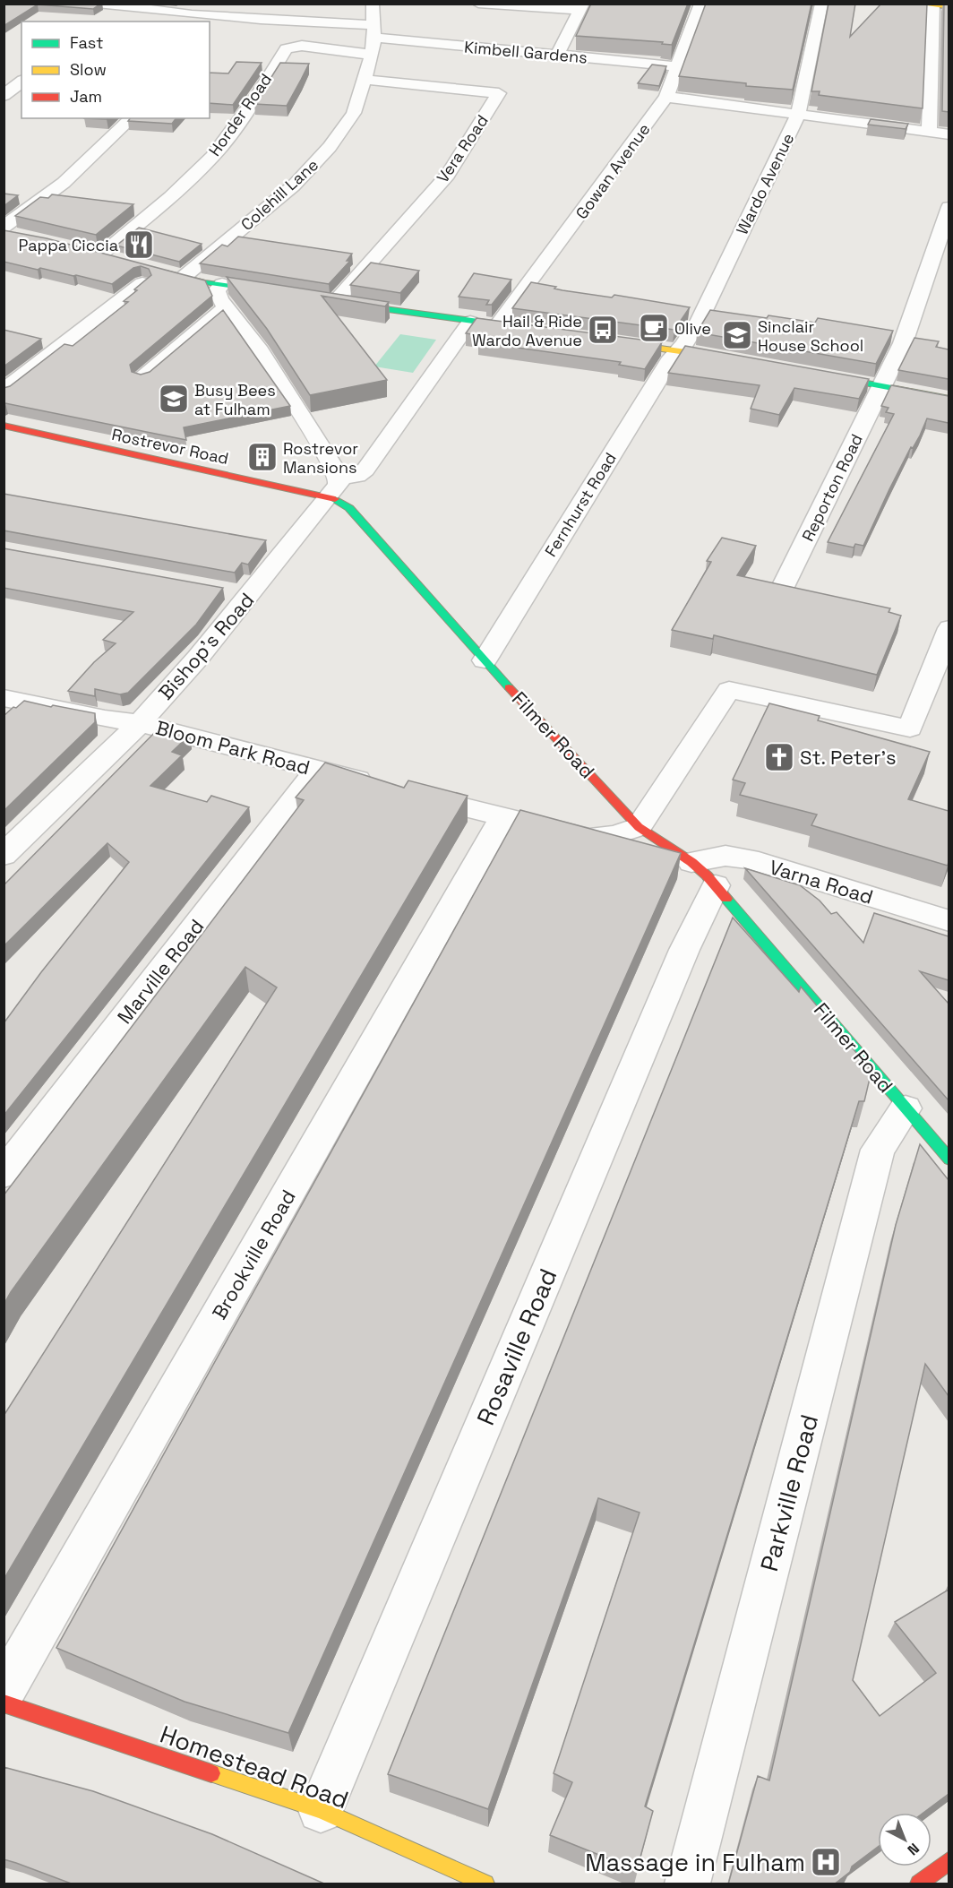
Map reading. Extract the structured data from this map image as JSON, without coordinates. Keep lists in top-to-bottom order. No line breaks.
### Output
{"streets":{"street":["Kimbell Gardens","Horder Road","Vera Road","Gowan Avenue","Wardo Avenue","Colehill Lane","Rostrevor Road","Reporton Road","Fernhurst Road","Bishop's Road","Filmer Road","Bloom Park Road","Varna Road","Marville Road","Brookville Road","Rosaville Road","Parkville Road","Homestead Road"]},"crossings":[["Kimbell Gardens","Gowan Avenue"],["Kimbell Gardens","Colehill Lane"],["Horder Road","Colehill Lane"],["Vera Road","Colehill Lane"],["Wardo Avenue","Fernhurst Road"],["Rostrevor Road","Bishop's Road"],["Rostrevor Road","Filmer Road"],["Fernhurst Road","Filmer Road"],["Bishop's Road","Filmer Road"],["Bishop's Road","Bloom Park Road"],["Filmer Road","Bloom Park Road"],["Filmer Road","Varna Road"],["Filmer Road","Rosaville Road"],["Filmer Road","Parkville Road"],["Bloom Park Road","Marville Road"],["Bloom Park Road","Brookville Road"],["Varna Road","Rosaville Road"],["Rosaville Road","Homestead Road"]],"places":{"restaurant":["Pappa Ciccia"],"cafe":["Olive"],"bus stop":["Hail & Ride Wardo Avenue"],"school or university":["Sinclair House School","Busy Bees at Fulham"],"building":["Rostrevor Mansions"],"church":["St. Peter's"],"hospital":["Massage in Fulham"]},"legend":["Fast","Slow","Jam"],"north":"bottom right"}
